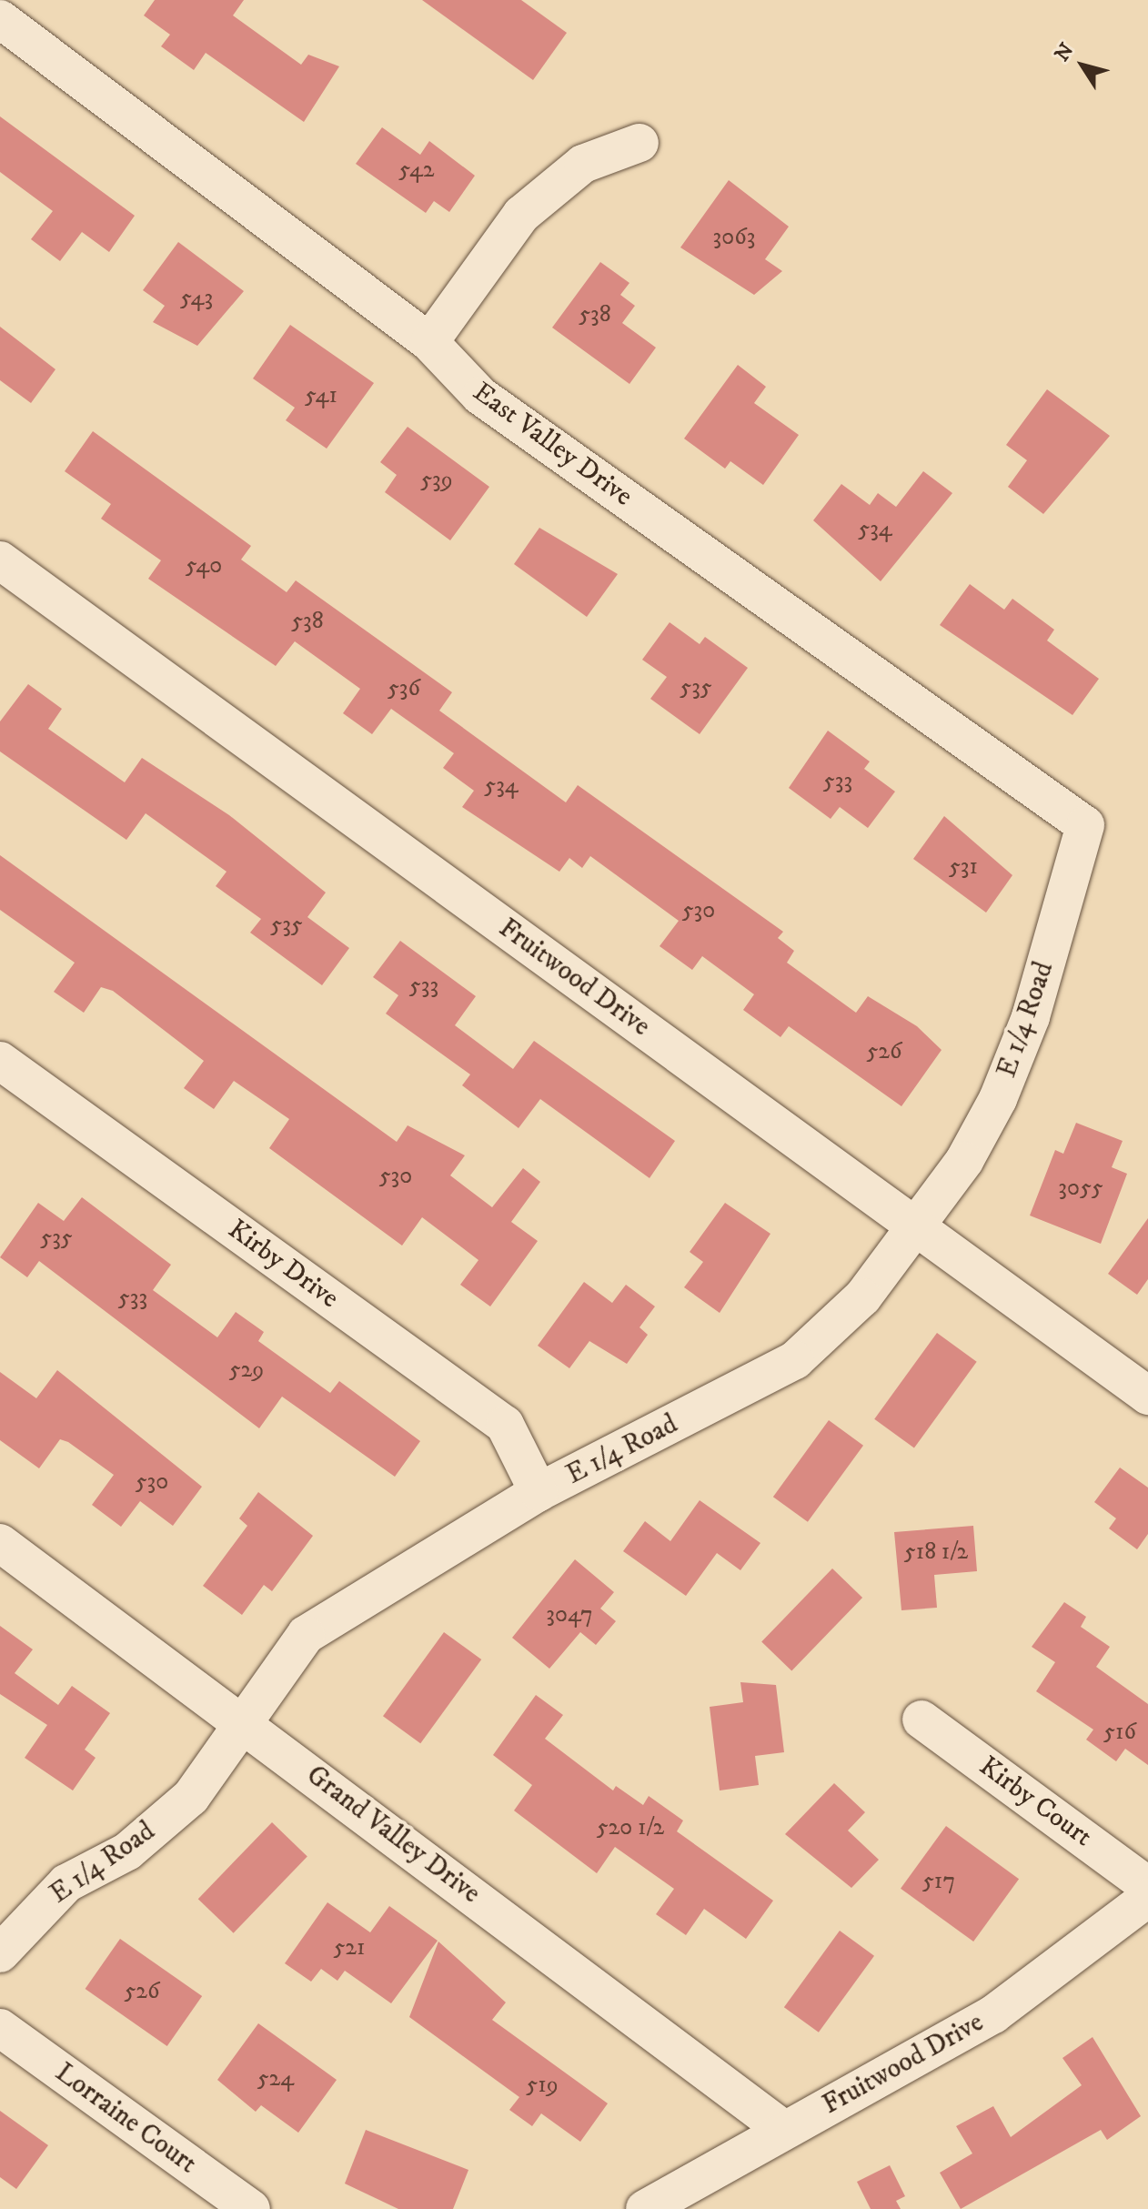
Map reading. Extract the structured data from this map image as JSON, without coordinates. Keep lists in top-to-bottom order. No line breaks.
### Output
{"streets":{"street":["East Valley Drive","Fruitwood Drive","E 1/4 Road","Kirby Drive","Kirby Court","Grand Valley Drive","Lorraine Court"]},"crossings":[["East Valley Drive","E 1/4 Road"],["Fruitwood Drive","E 1/4 Road"],["Fruitwood Drive","Grand Valley Drive"],["E 1/4 Road","Kirby Drive"],["E 1/4 Road","Grand Valley Drive"]],"house_numbers":["542","3063","543","538","541","539","534","540","538","535","536","533","534","531","530","535","533","526","530","3055","535","533","529","530","518 1/2","3047","516","520 1/2","517","521","526","524","519"],"north":"top left"}
